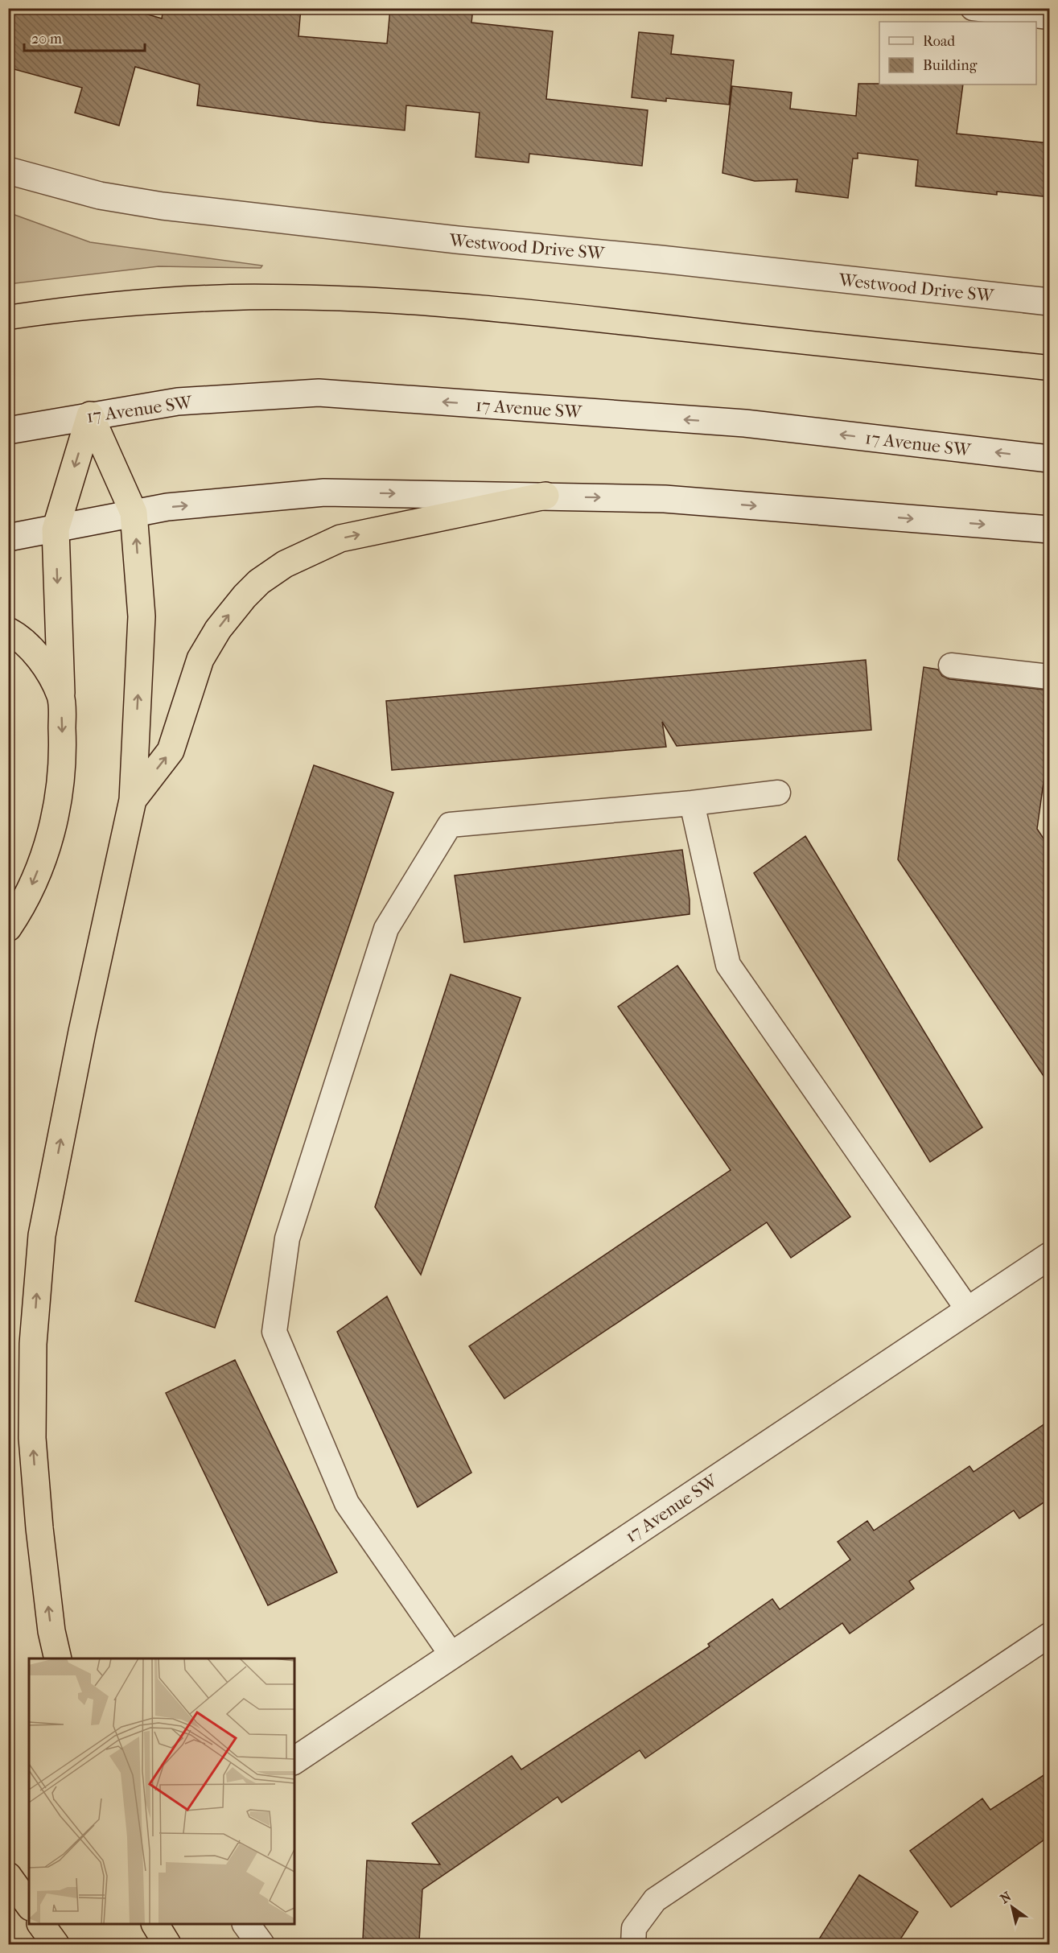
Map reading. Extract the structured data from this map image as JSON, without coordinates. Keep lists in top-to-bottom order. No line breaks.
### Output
{"streets":{"main road":["Westwood Drive SW","17 Avenue SW"]},"legend":["Road","Building"],"scale_bar":"20 m","north":"top left"}
